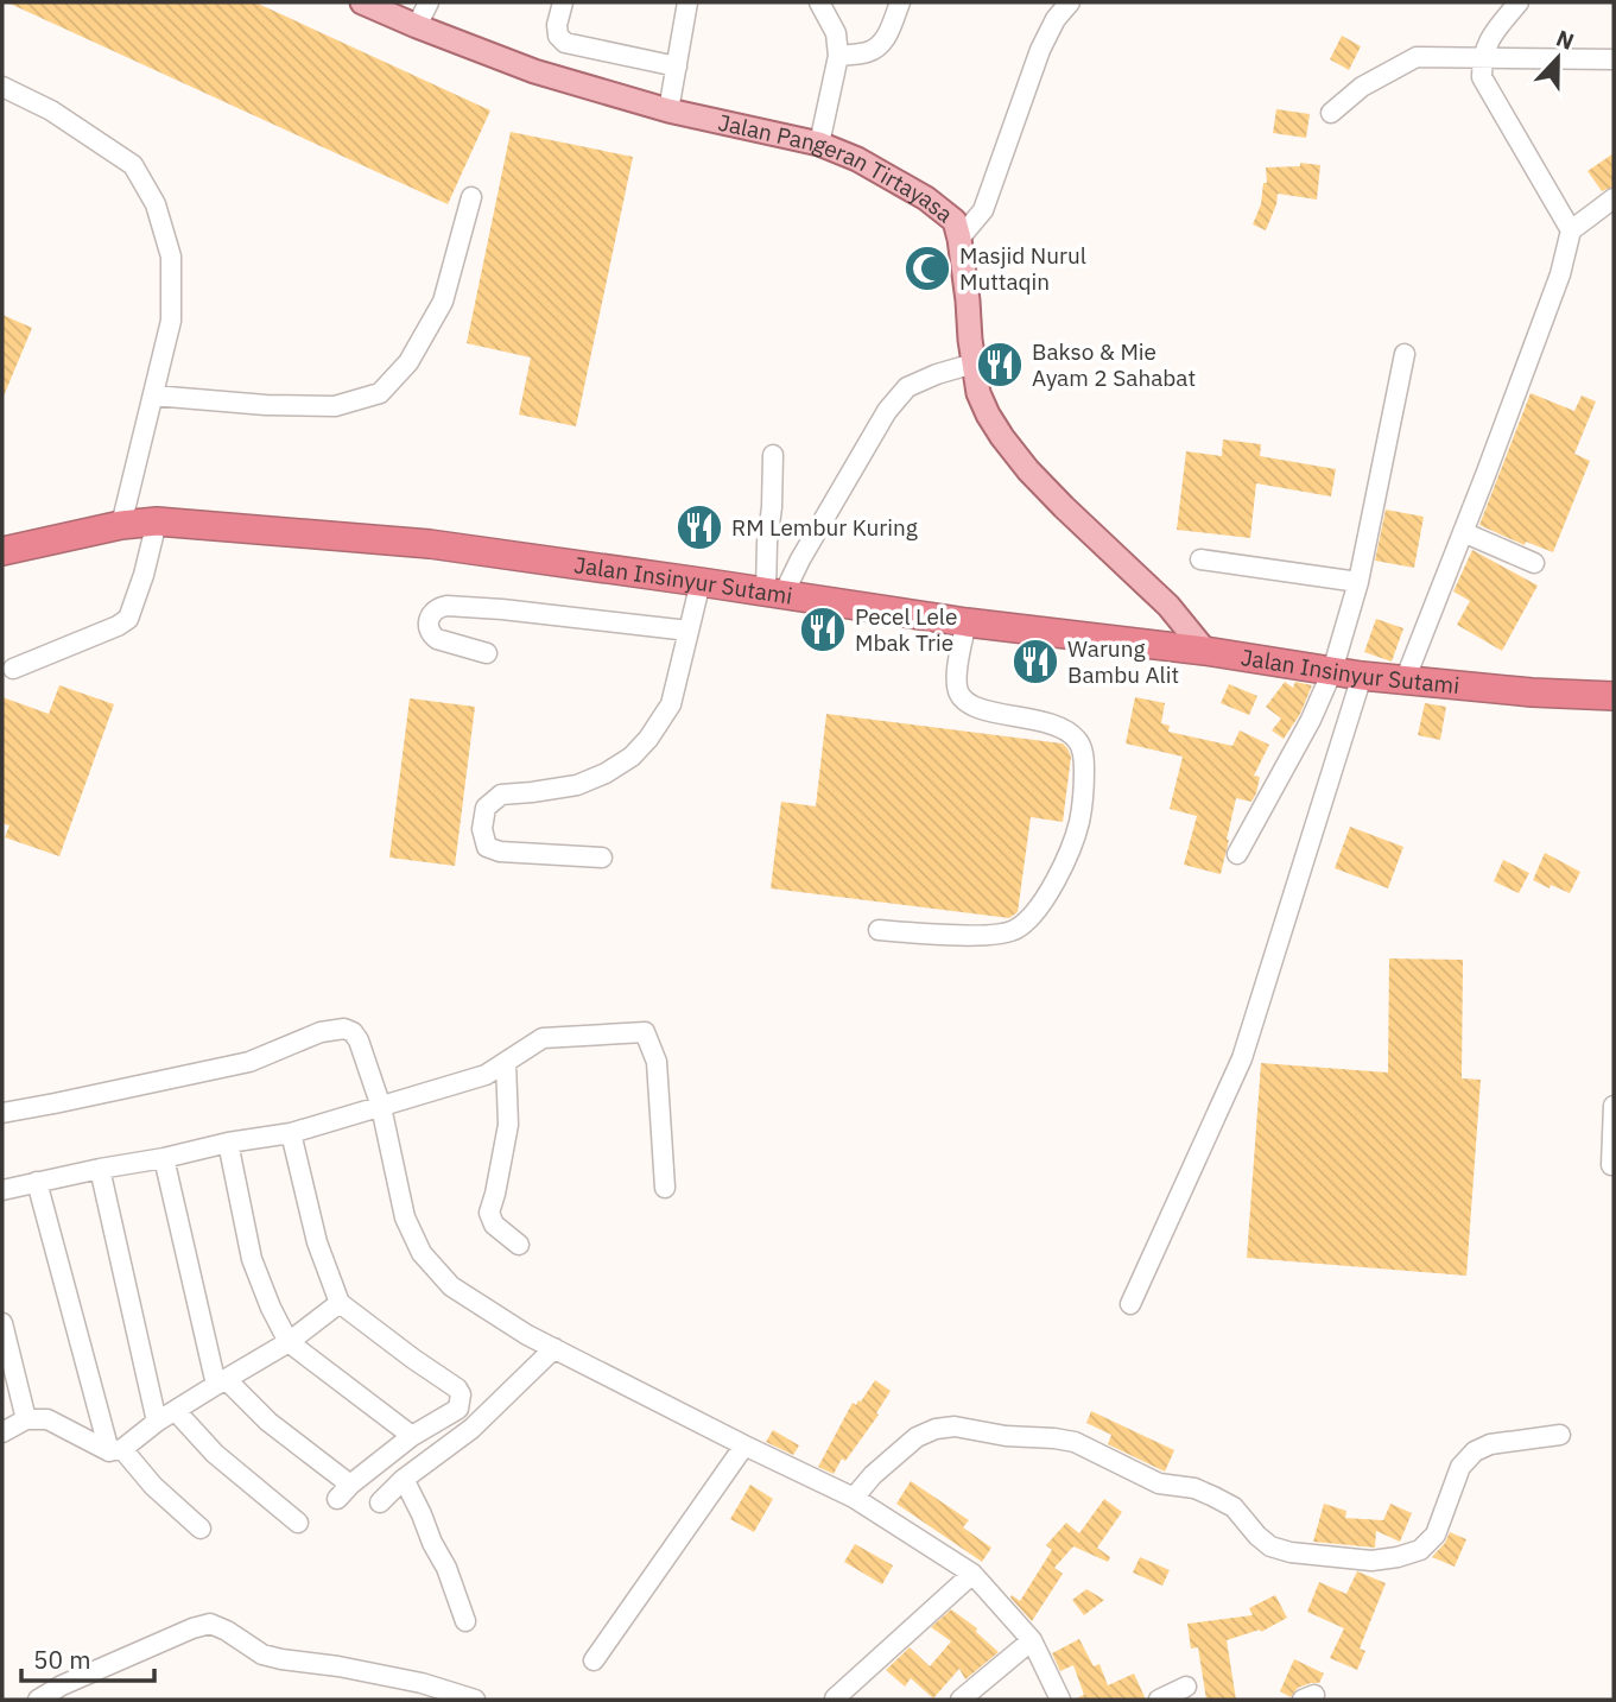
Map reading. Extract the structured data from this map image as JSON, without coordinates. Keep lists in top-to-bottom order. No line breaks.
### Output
{"streets":{"highway":["Jalan Insinyur Sutami"],"main road":["Jalan Pangeran Tirtayasa"]},"crossings":[["Jalan Pangeran Tirtayasa","Jalan Insinyur Sutami"]],"places":{"mosque":["Masjid Nurul Muttaqin"],"restaurant":["Bakso & Mie Ayam 2 Sahabat","RM Lembur Kuring","Pecel Lele Mbak Trie","Warung Bambu Alit"]},"scale_bar":"50 m","north":"top"}
